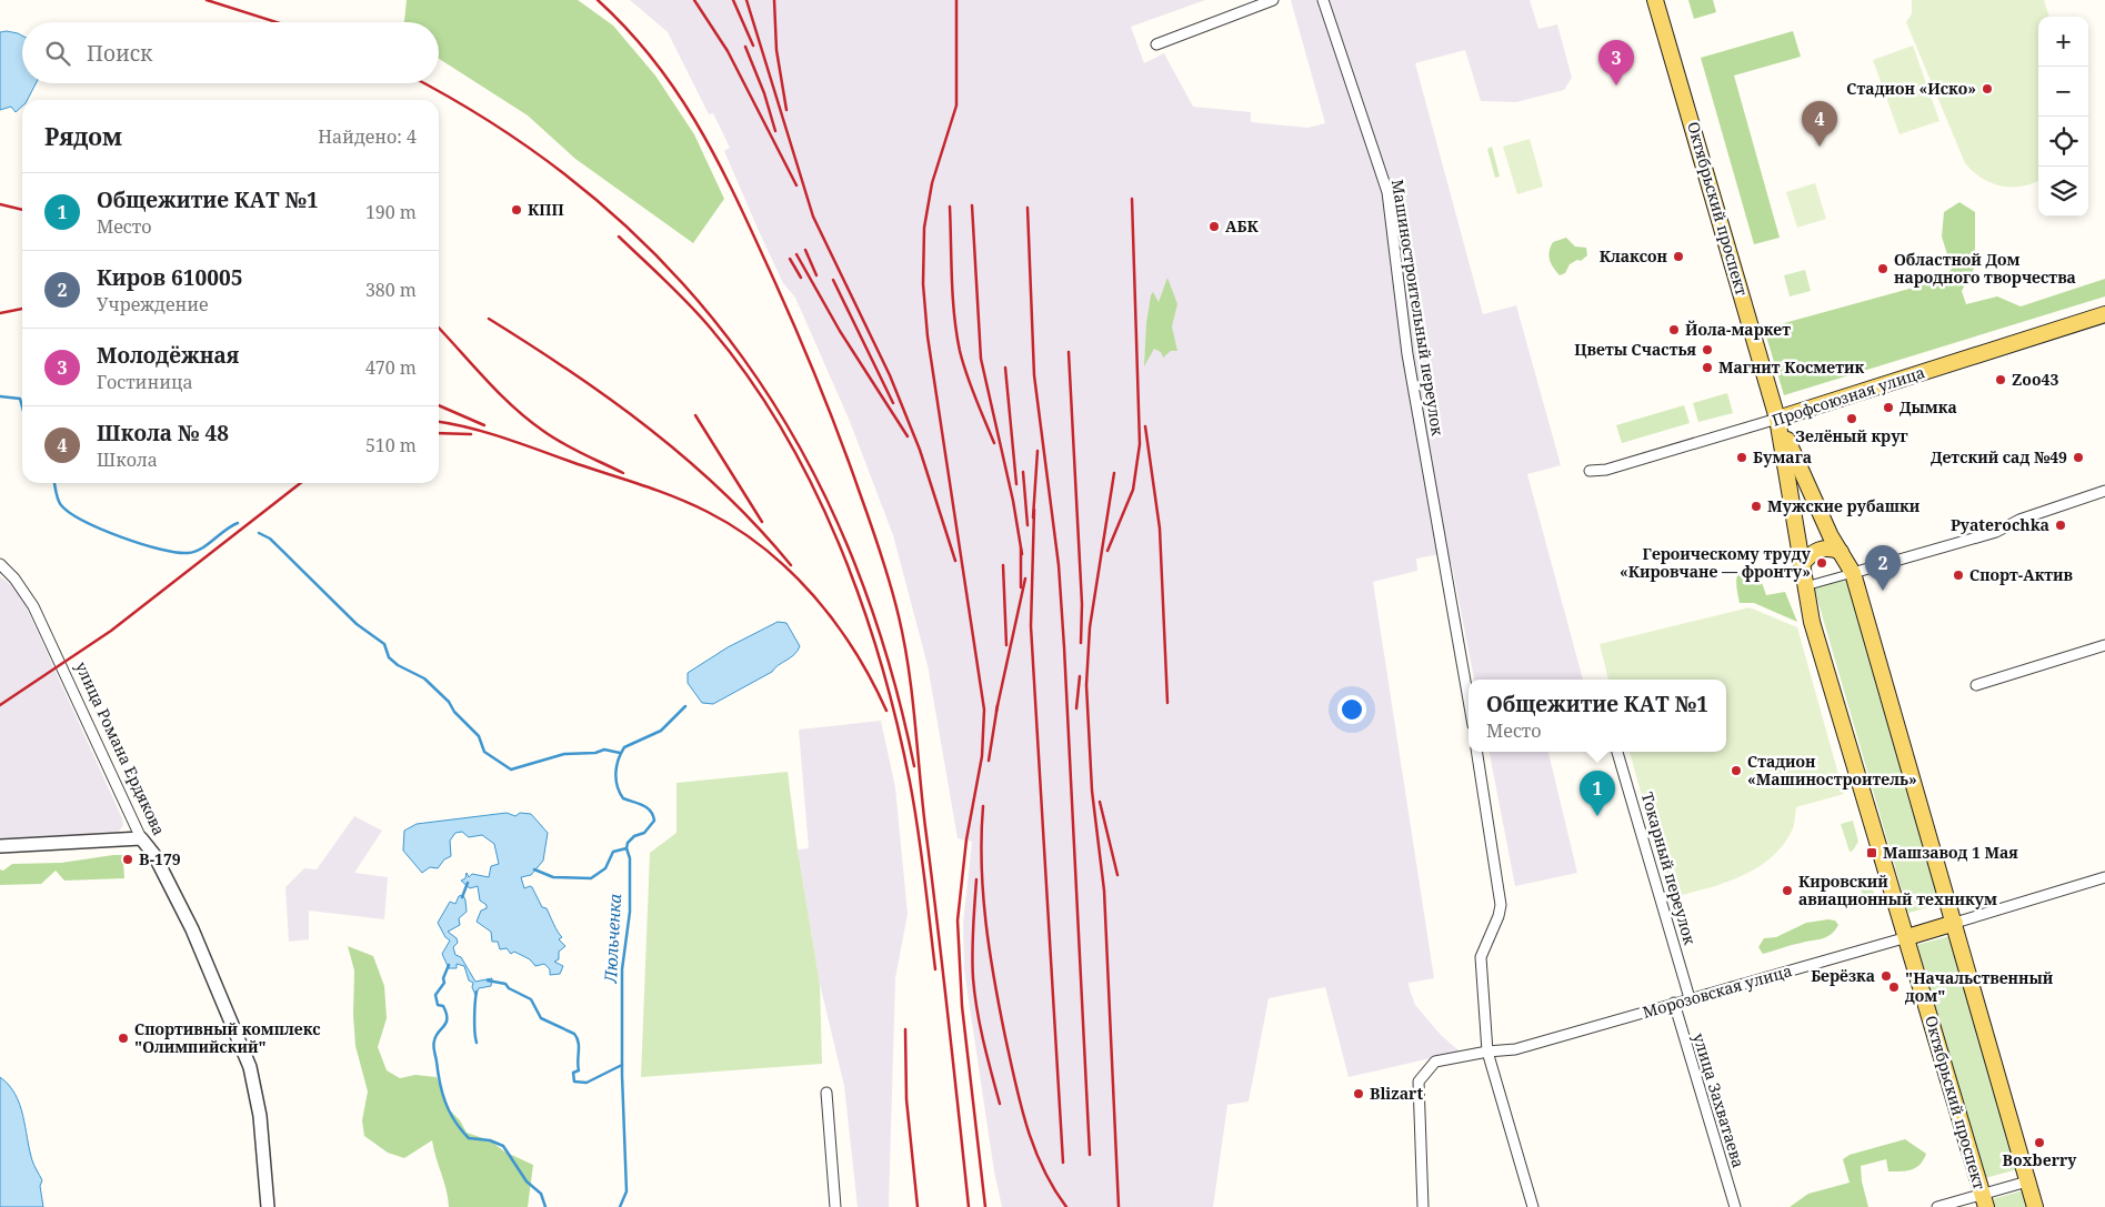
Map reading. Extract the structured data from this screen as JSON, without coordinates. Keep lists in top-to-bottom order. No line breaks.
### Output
{"streets":{"main road":["Октябрьский проспект","Профсоюзная улица","Морозовская улица"],"street":["Машиностроительный переулок","улица Романа Ердякова","Токарный переулок","улица Захватаева"]},"crossings":[["Октябрьский проспект","Профсоюзная улица"],["Октябрьский проспект","Морозовская улица"],["Токарный переулок","Морозовская улица"],["Морозовская улица","улица Захватаева"]],"water":["Люльченка"],"places":{"other":["Стадион «Иско»","КПП","АБК","Клаксон","Областной Дом народного творчества","Йола-маркет","Цветы Счастья","Магнит Косметик","Zoo43","Дымка","Зелёный круг","Бумага","Детский сад №49","Мужские рубашки","Pyaterochka","Героическому труду «Кировчане — фронту»","Спорт-Актив","Стадион «Машиностроитель»","В-179","Кировский авиационный техникум","Берёзка","\"Начальственный дом\"","Спортивный комплекс \"Олимпийский\"","Blizart","Boxberry"],"transit":["Машзавод 1 Мая"]},"page":{"map_buttons":["+","−"],"search":"Поиск","pins":["3","4","2","1"],"heading":["Рядом","Найдено: 4"],"list":[{"mark":"1","name":"Общежитие КАТ №1","note":"Место","value":"190 m"},{"mark":"2","name":"Киров 610005","note":"Учреждение","value":"380 m"},{"mark":"3","name":"Молодёжная","note":"Гостиница","value":"470 m"},{"mark":"4","name":"Школа № 48","note":"Школа","value":"510 m"}],"popup":["Общежитие КАТ №1","Место"]}}
